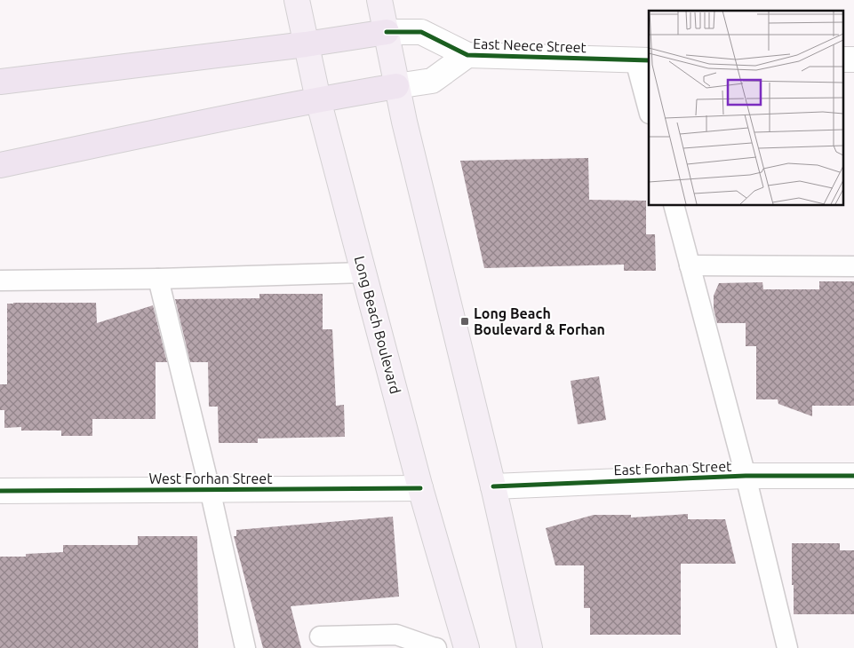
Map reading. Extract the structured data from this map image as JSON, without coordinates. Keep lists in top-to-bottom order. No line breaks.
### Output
{"streets":{"main road":["Long Beach Boulevard"],"street":["East Neece Street","East Forhan Street","West Forhan Street"]},"crossings":[["Long Beach Boulevard","West Forhan Street"]],"places":{"transit":["Long Beach Boulevard & Forhan"]}}
